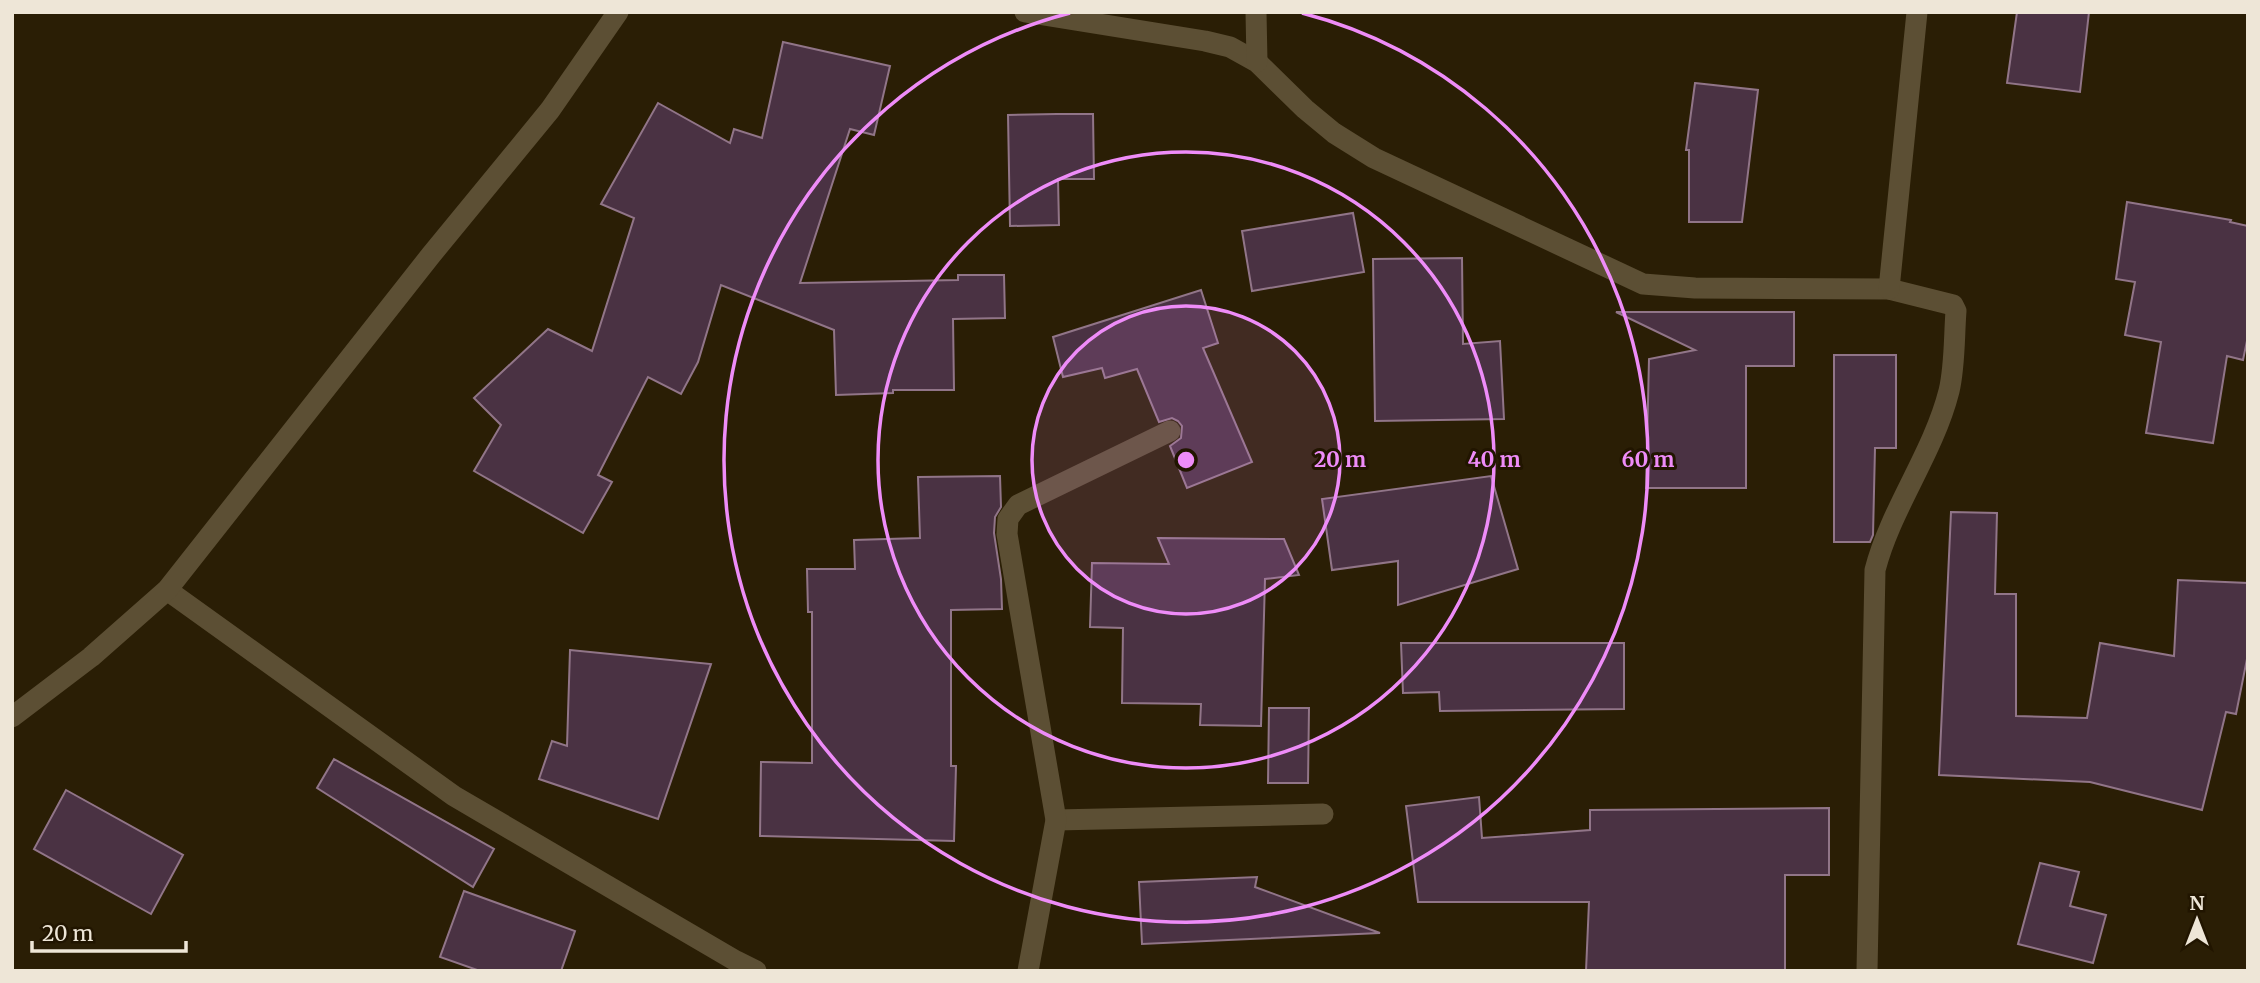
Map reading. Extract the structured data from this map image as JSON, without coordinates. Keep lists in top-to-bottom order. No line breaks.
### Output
{"scale_bar":"20 m","north":"top","rings":["20 m","40 m","60 m"]}
